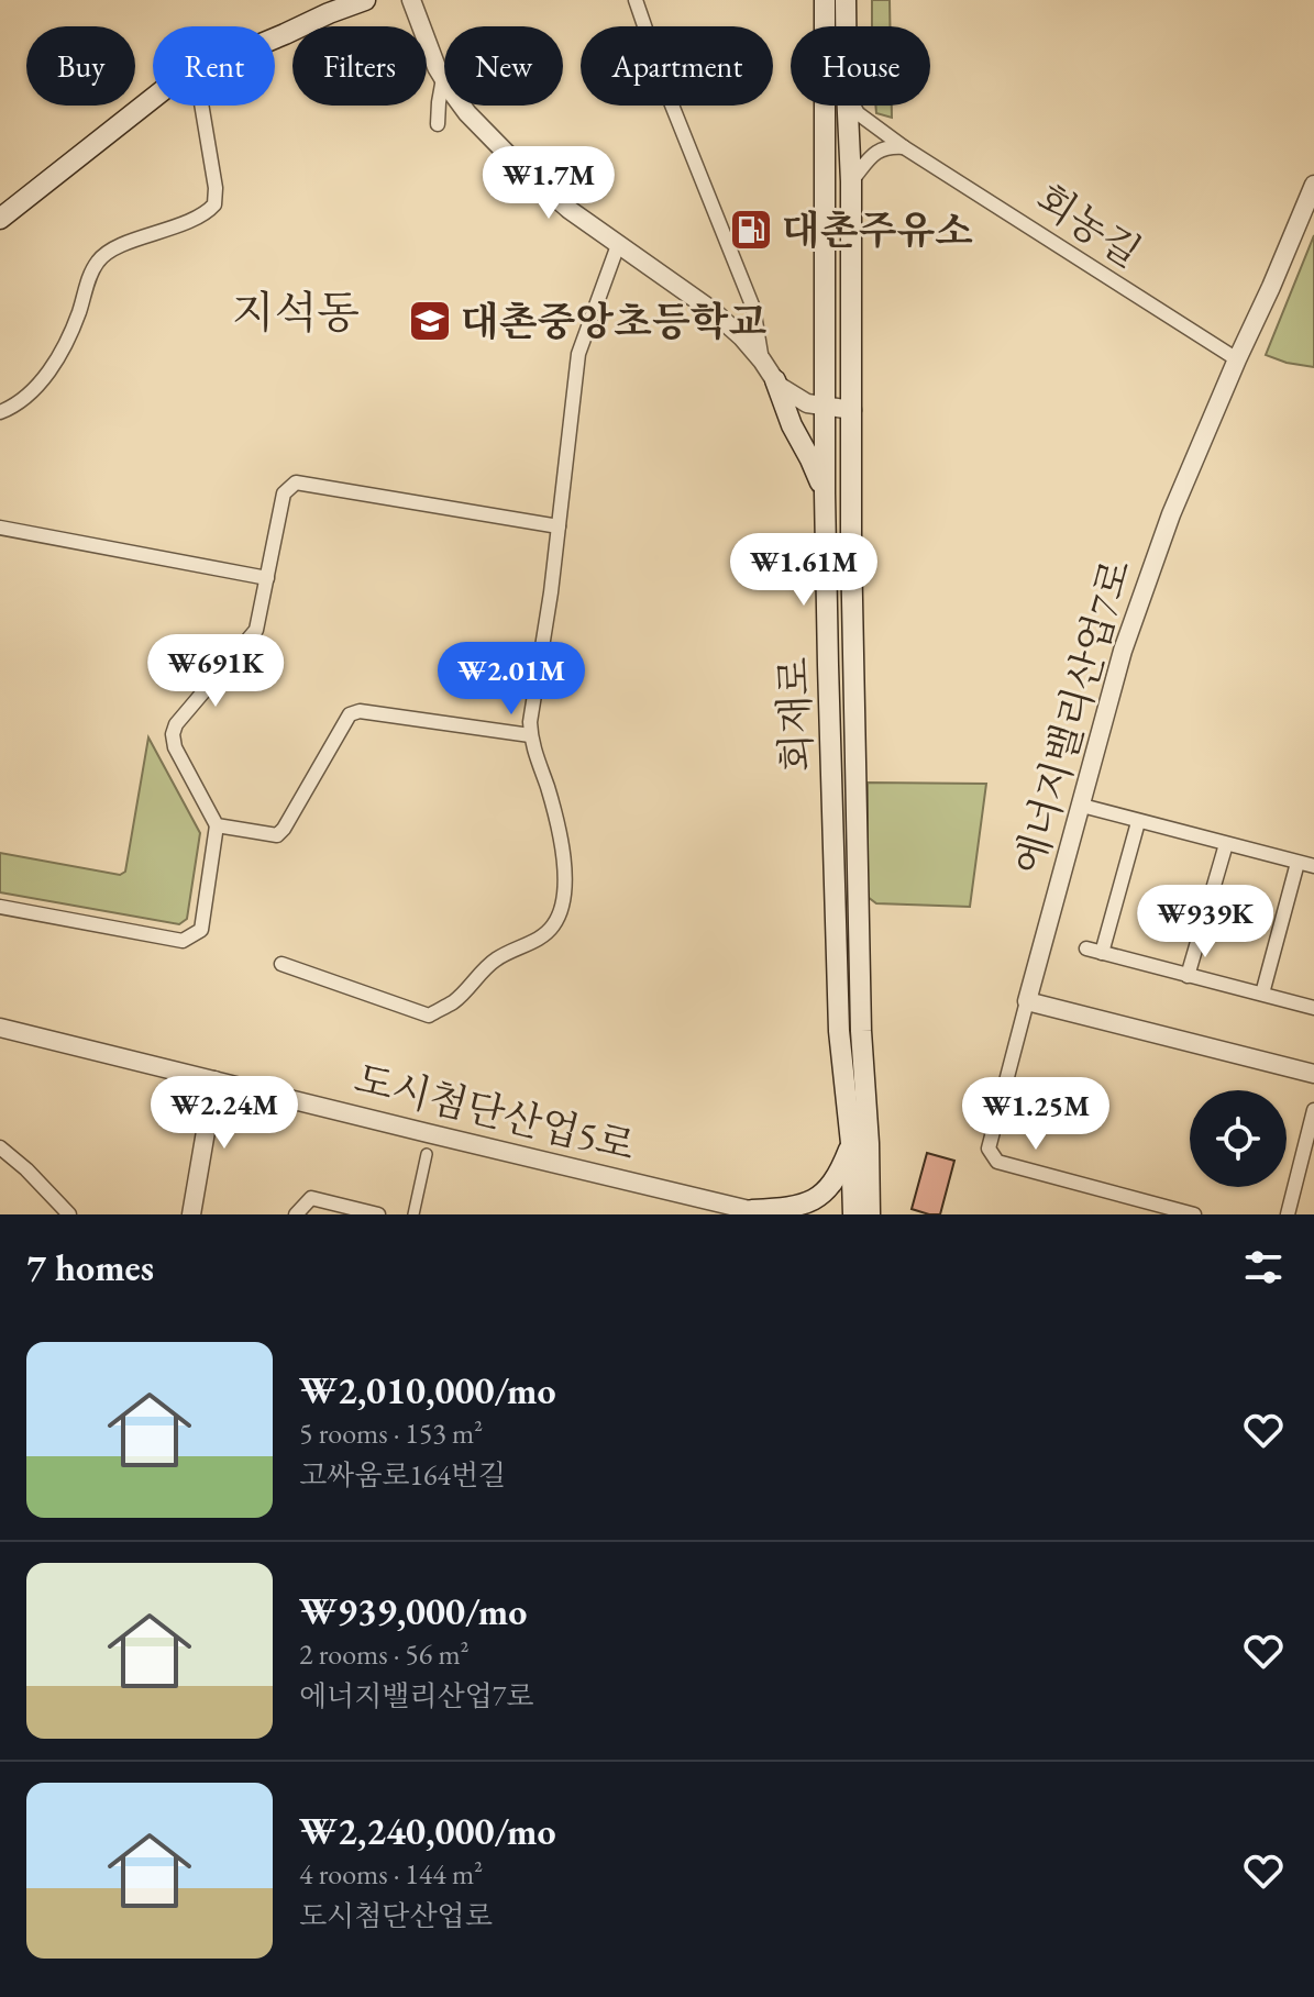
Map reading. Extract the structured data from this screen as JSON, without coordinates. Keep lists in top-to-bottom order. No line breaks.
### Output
{"streets":{"main road":["회재로"],"street":["회농길","에너지밸리산업7로","도시첨단산업5로"]},"crossings":[["회농길","에너지밸리산업7로"]],"districts":["지석동"],"places":{"fuel station":["대촌주유소"],"school or university":["대촌중앙초등학교"]},"page":{"chip":["Buy","Rent","Filters","New","Apartment","House"],"price":["₩1.7M","₩1.61M","₩691K","₩2.01M","₩939K","₩2.24M","₩1.25M"],"heading":"7 homes","list":[{"name":"₩2,010,000/mo","note":"5 rooms · 153 m² · 고싸움로164번길"},{"name":"₩939,000/mo","note":"2 rooms · 56 m² · 에너지밸리산업7로"},{"name":"₩2,240,000/mo","note":"4 rooms · 144 m² · 도시첨단산업로"}]}}
